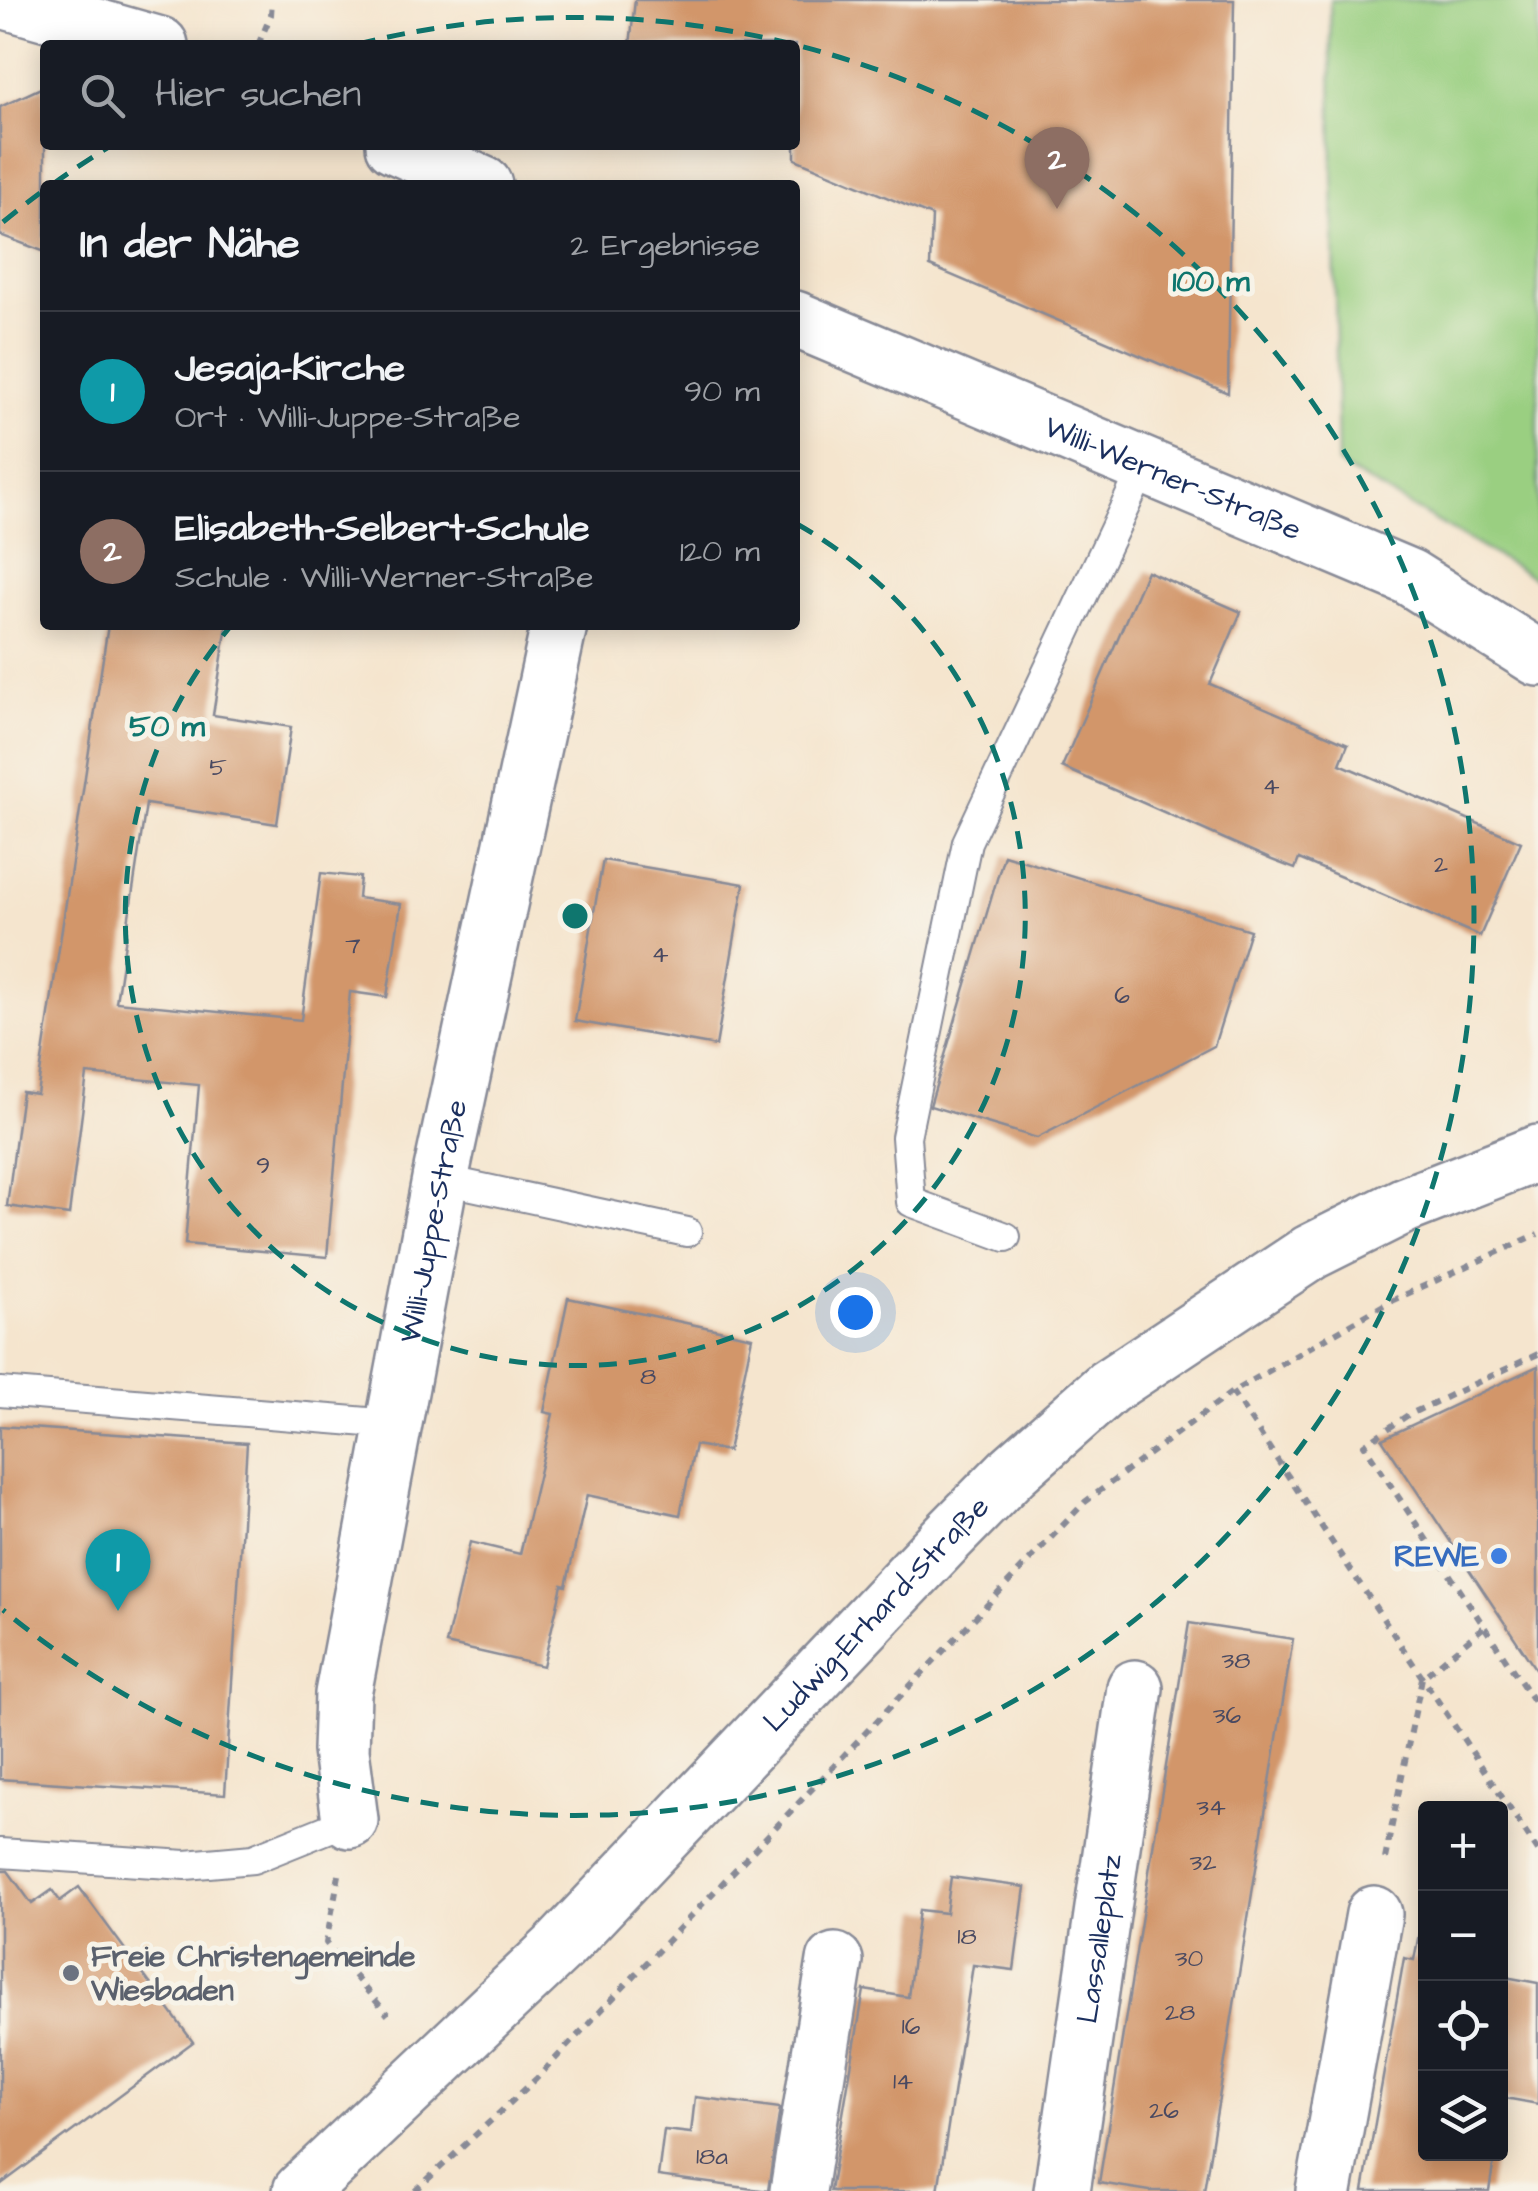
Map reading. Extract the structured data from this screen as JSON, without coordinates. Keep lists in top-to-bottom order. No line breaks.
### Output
{"streets":{"street":["Willi-Werner-Straße","Willi-Juppe-Straße","Ludwig-Erhard-Straße","Lassalleplatz"]},"places":["REWE","Freie Christengemeinde Wiesbaden"],"house_numbers":["5","4","2","7","4","6","9","8","38","36","34","32","18","30","28","16","14","26","18a"],"page":{"search":"Hier suchen","pins":["2","1"],"heading":["In der Nähe","2 Ergebnisse"],"list":[{"mark":"1","name":"Jesaja-Kirche","note":"Ort · Willi-Juppe-Straße","value":"90 m"},{"mark":"2","name":"Elisabeth-Selbert-Schule","note":"Schule · Willi-Werner-Straße","value":"120 m"}],"map_buttons":["+","−"]},"rings":["100 m","50 m"]}
